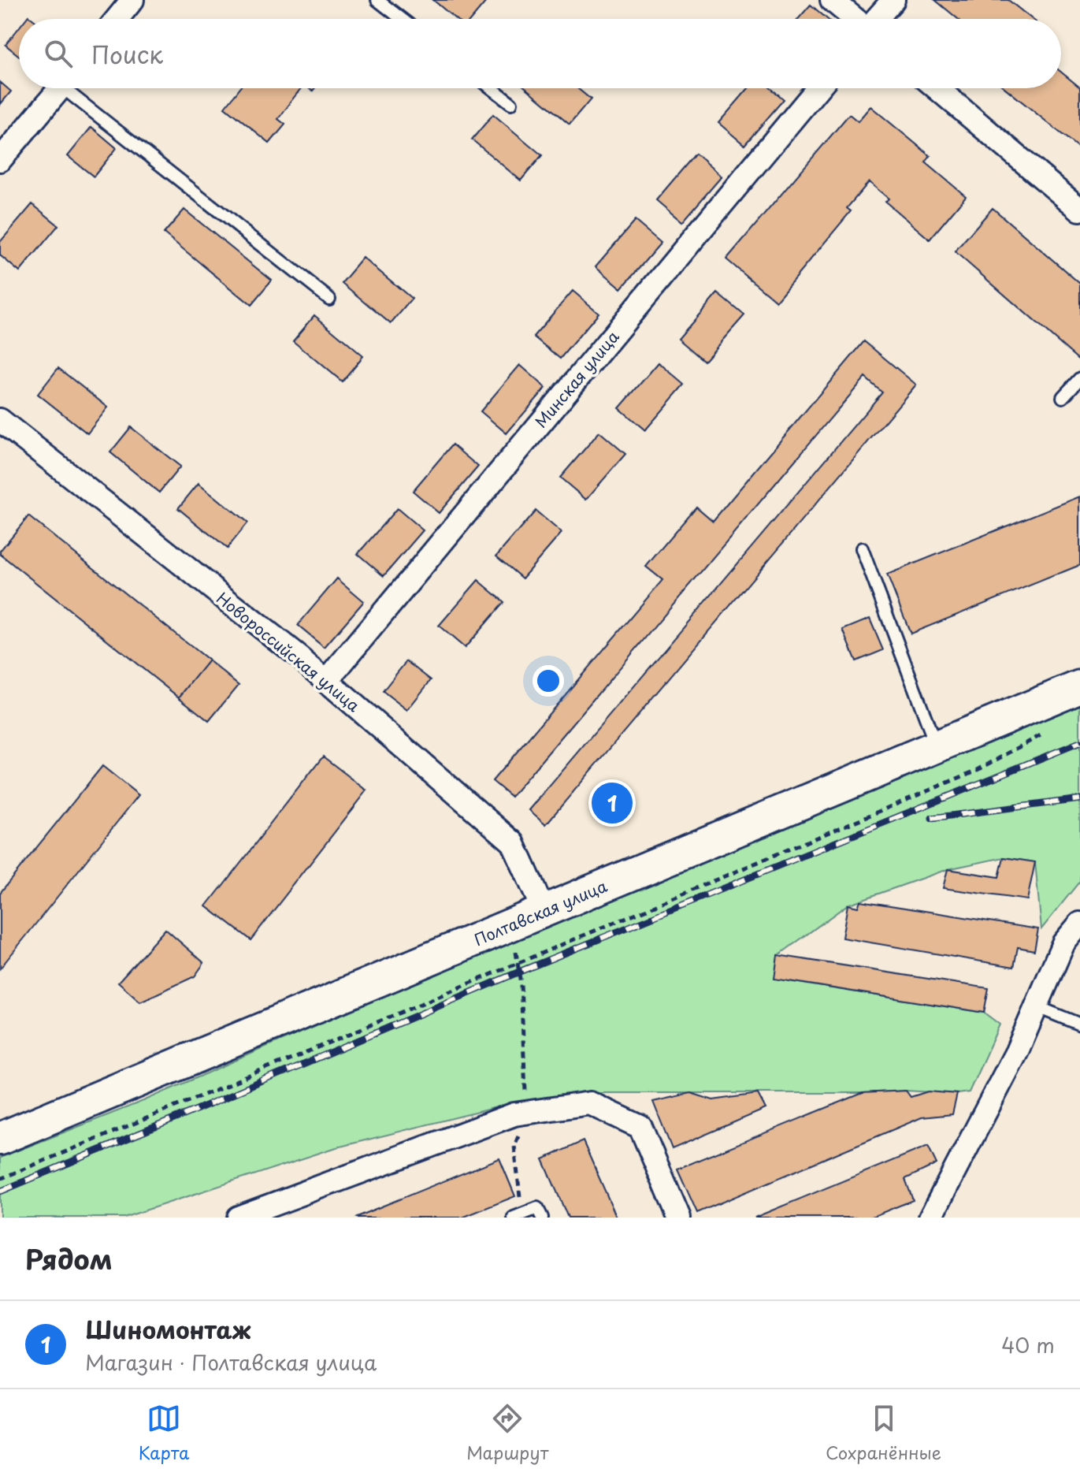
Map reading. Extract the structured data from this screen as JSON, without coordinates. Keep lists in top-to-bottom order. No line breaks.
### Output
{"streets":{"street":["Минская улица","Новороссийская улица","Полтавская улица"]},"crossings":[["Минская улица","Новороссийская улица"],["Новороссийская улица","Полтавская улица"]],"page":{"search":"Поиск","pins":"1","heading":"Рядом","list":[{"mark":"1","name":"Шиномонтаж","note":"Магазин · Полтавская улица","value":"40 m"}],"nav":["Карта","Маршрут","Сохранённые"]}}
